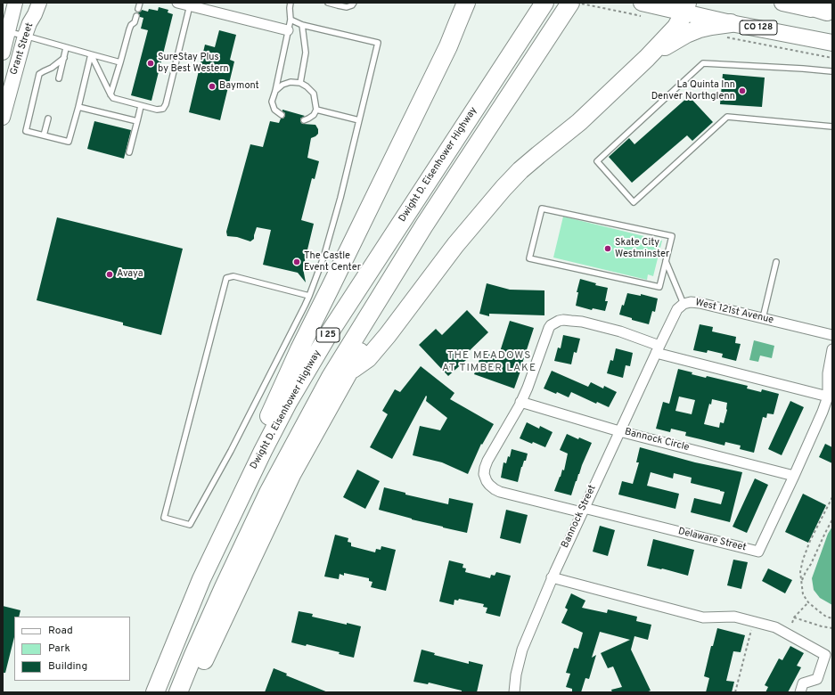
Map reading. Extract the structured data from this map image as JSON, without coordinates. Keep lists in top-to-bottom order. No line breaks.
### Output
{"streets":{"highway":["Dwight D. Eisenhower Highway","I 25"],"main road":["CO 128"],"street":["Grant Street","West 121st Avenue","Bannock Circle","Bannock Street","Delaware Street"]},"crossings":[["West 121st Avenue","Bannock Street"],["Bannock Circle","Bannock Street"],["Bannock Circle","Delaware Street"],["Bannock Street","Delaware Street"]],"districts":["THE MEADOWS AT TIMBER LAKE"],"places":["SureStay Plus by Best Western","Baymont","La Quinta Inn Denver Northglenn","Skate City Westminster","The Castle Event Center","Avaya"],"legend":["Road","Park","Building"]}
